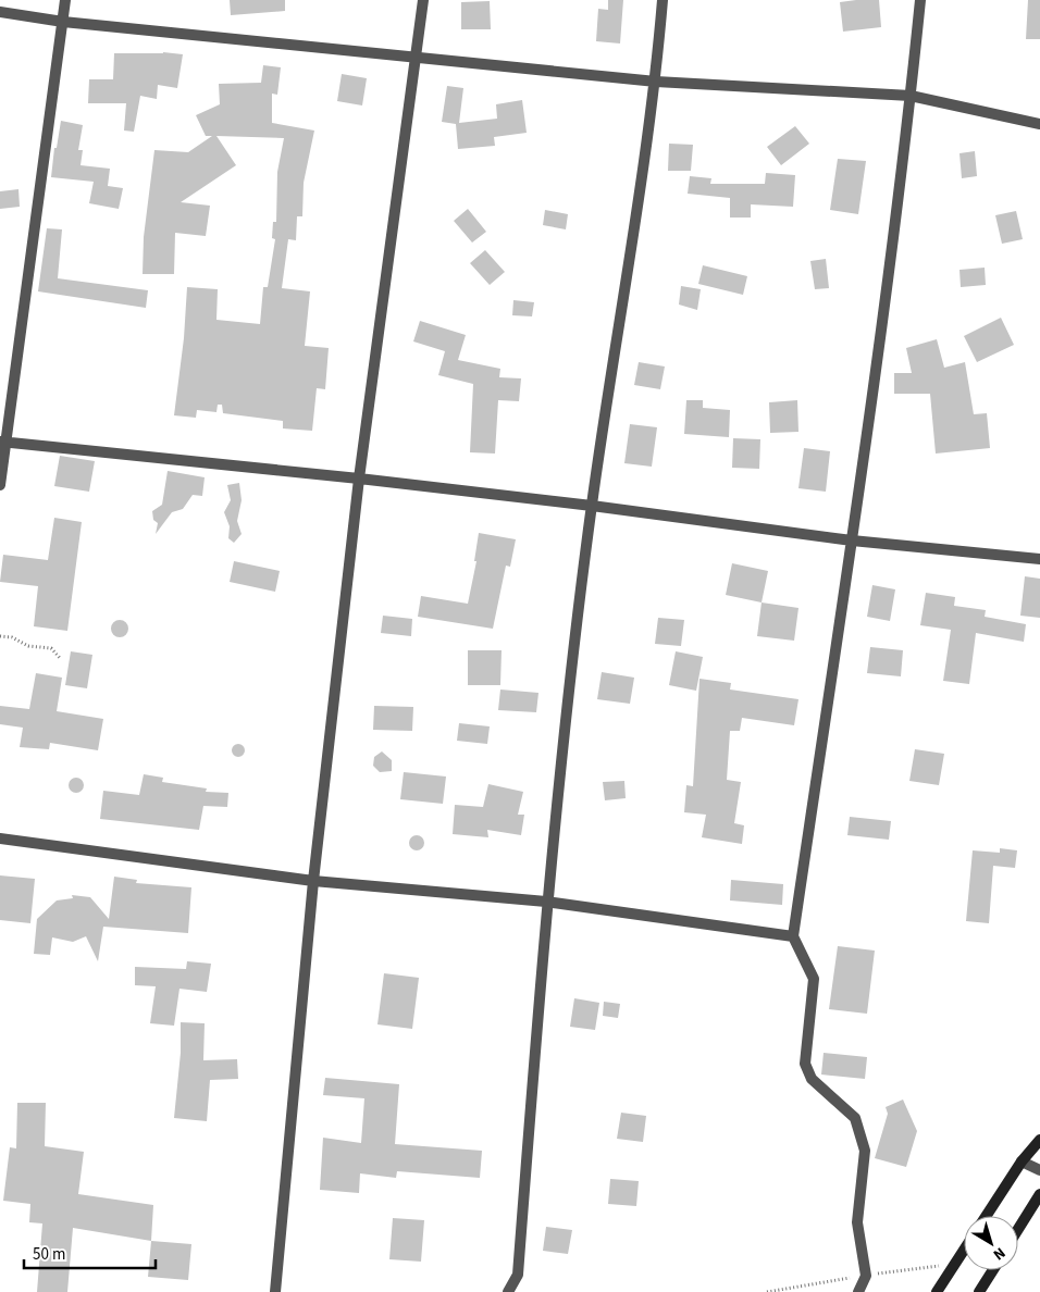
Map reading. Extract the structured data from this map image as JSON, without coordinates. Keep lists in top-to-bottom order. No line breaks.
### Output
{"scale_bar":"50 m","north":"bottom right"}
